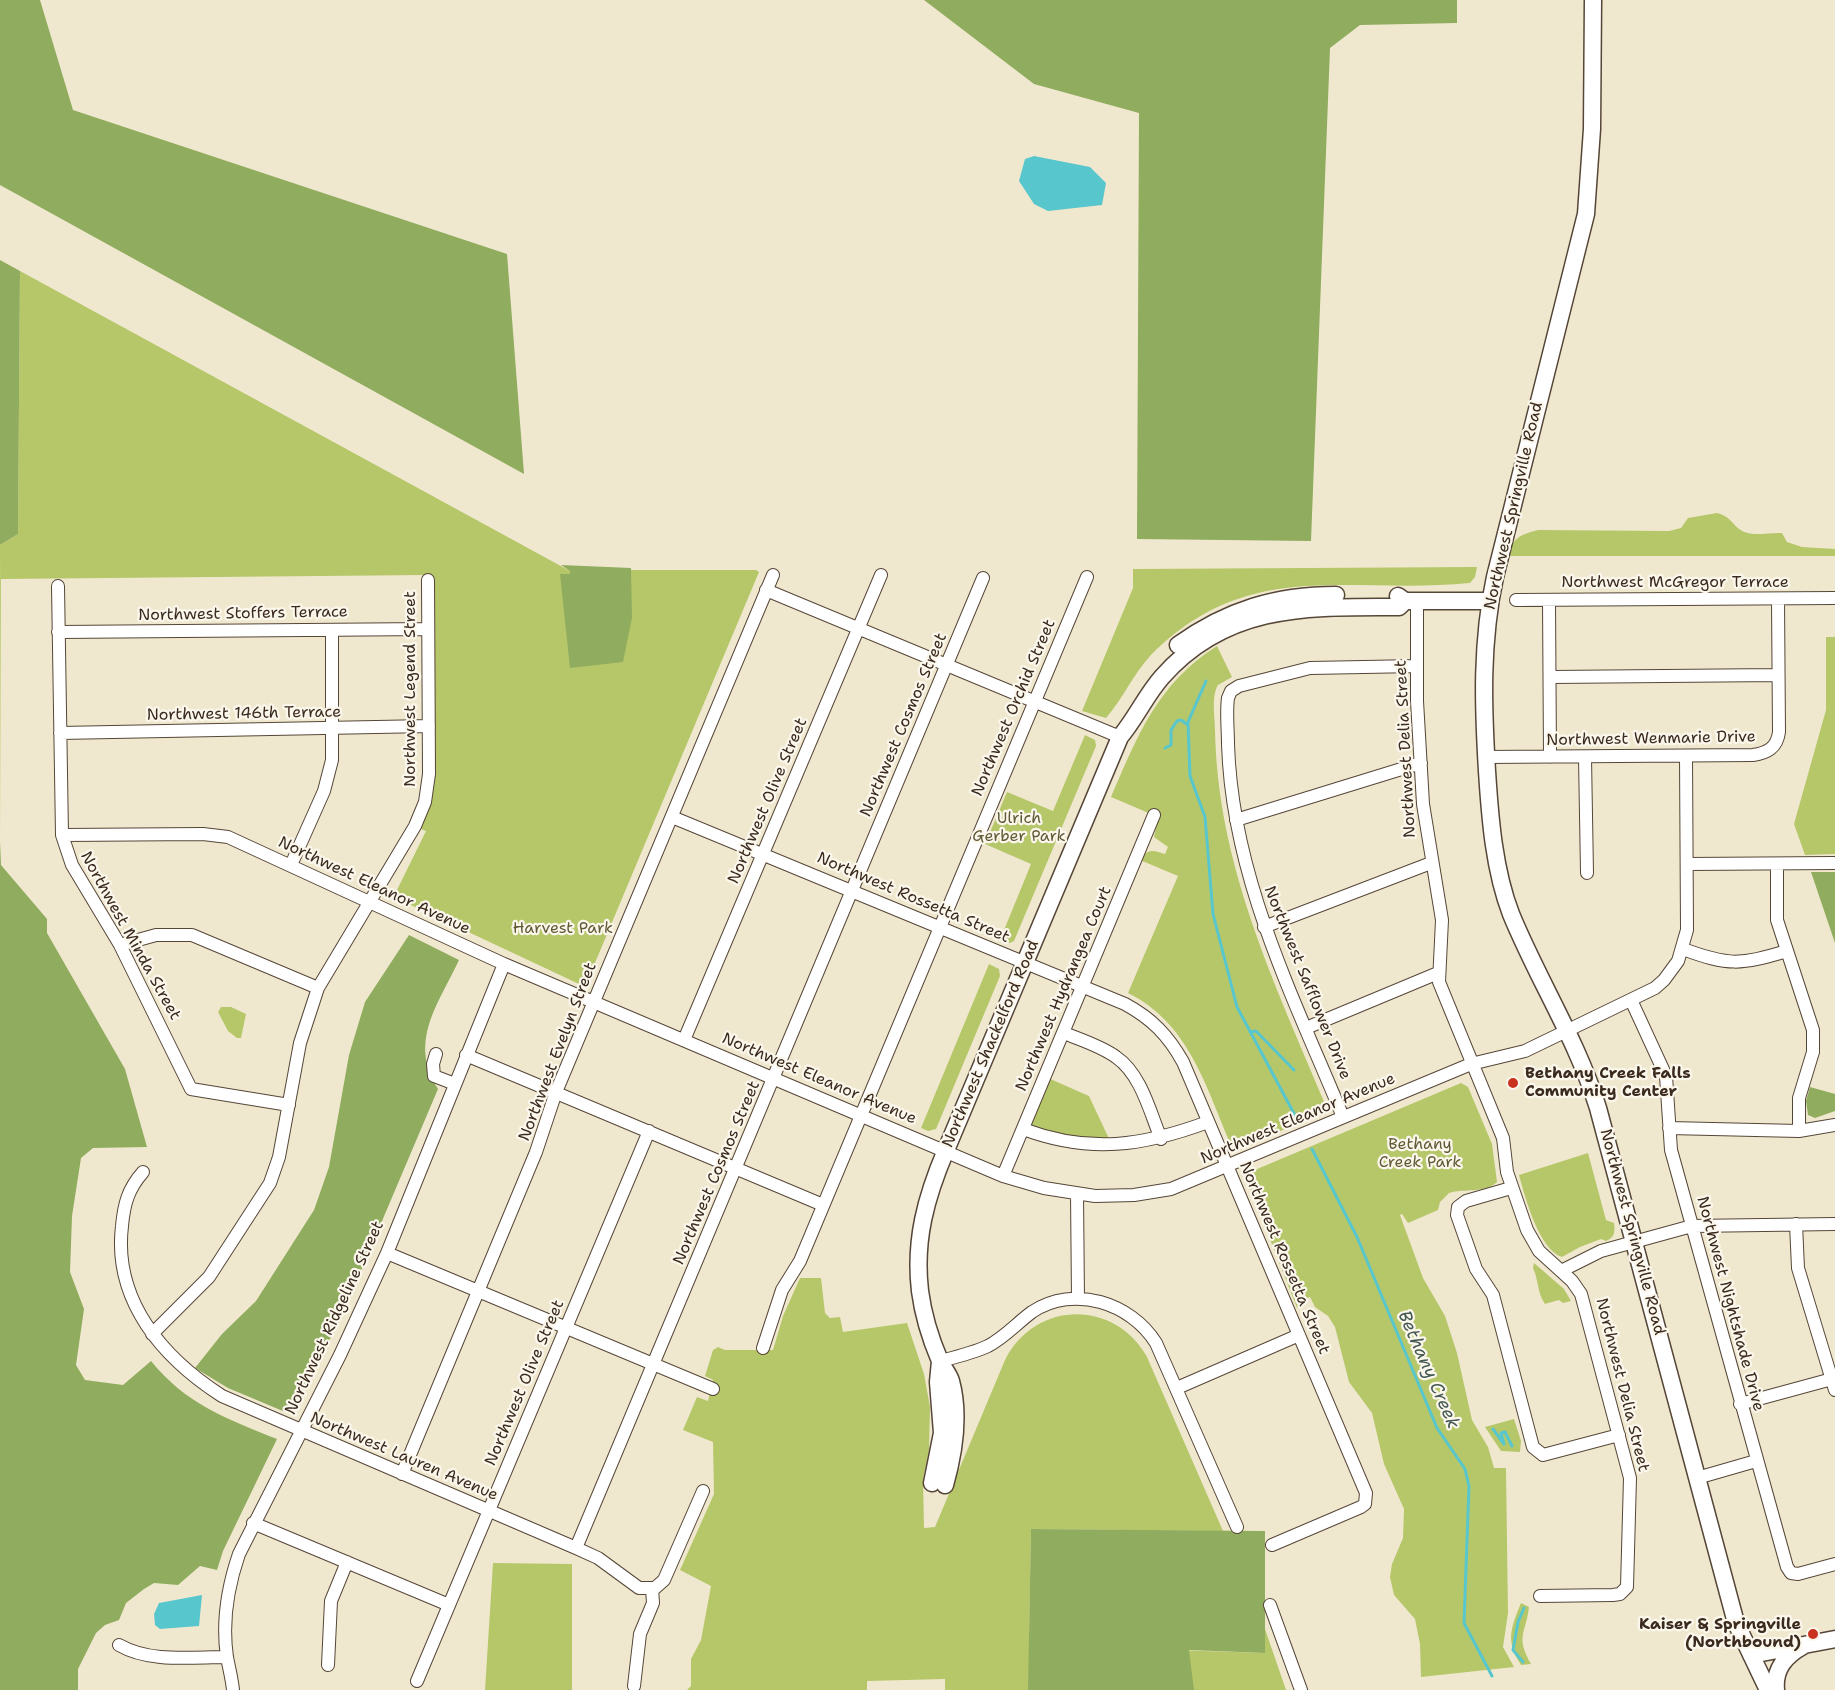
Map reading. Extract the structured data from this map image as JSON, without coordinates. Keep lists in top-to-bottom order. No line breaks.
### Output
{"streets":{"street":["Northwest Springville Road","Northwest McGregor Terrace","Northwest Stoffers Terrace","Northwest Legend Street","Northwest Orchid Street","Northwest 146th Terrace","Northwest Cosmos Street","Northwest Wenmarie Drive","Northwest Delia Street","Northwest Olive Street","Northwest Eleanor Avenue","Northwest Rossetta Street","Northwest Minda Street","Northwest Safflower Drive","Northwest Hydrangea Court","Northwest Shackelford Road","Northwest Evelyn Street","Northwest Nightshade Drive","Northwest Ridgeline Street","Northwest Lauren Avenue"]},"crossings":[["Northwest Springville Road","Northwest Wenmarie Drive"],["Northwest Springville Road","Northwest Eleanor Avenue"],["Northwest Springville Road","Northwest Shackelford Road"],["Northwest McGregor Terrace","Northwest Wenmarie Drive"],["Northwest Stoffers Terrace","Northwest Legend Street"],["Northwest Stoffers Terrace","Northwest Minda Street"],["Northwest Legend Street","Northwest 146th Terrace"],["Northwest Legend Street","Northwest Eleanor Avenue"],["Northwest Legend Street","Northwest Minda Street"],["Northwest Legend Street","Northwest Lauren Avenue"],["Northwest Orchid Street","Northwest Eleanor Avenue"],["Northwest Orchid Street","Northwest Rossetta Street"],["Northwest 146th Terrace","Northwest Minda Street"],["Northwest Cosmos Street","Northwest Eleanor Avenue"],["Northwest Cosmos Street","Northwest Rossetta Street"],["Northwest Cosmos Street","Northwest Lauren Avenue"],["Northwest Delia Street","Northwest Eleanor Avenue"],["Northwest Delia Street","Northwest Safflower Drive"],["Northwest Delia Street","Northwest Shackelford Road"],["Northwest Olive Street","Northwest Eleanor Avenue"],["Northwest Olive Street","Northwest Rossetta Street"],["Northwest Olive Street","Northwest Lauren Avenue"],["Northwest Eleanor Avenue","Northwest Rossetta Street"],["Northwest Eleanor Avenue","Northwest Minda Street"],["Northwest Eleanor Avenue","Northwest Safflower Drive"],["Northwest Eleanor Avenue","Northwest Hydrangea Court"],["Northwest Eleanor Avenue","Northwest Shackelford Road"],["Northwest Eleanor Avenue","Northwest Evelyn Street"],["Northwest Eleanor Avenue","Northwest Nightshade Drive"],["Northwest Eleanor Avenue","Northwest Ridgeline Street"],["Northwest Rossetta Street","Northwest Hydrangea Court"],["Northwest Rossetta Street","Northwest Shackelford Road"],["Northwest Rossetta Street","Northwest Evelyn Street"],["Northwest Evelyn Street","Northwest Lauren Avenue"],["Northwest Ridgeline Street","Northwest Lauren Avenue"]],"water":["Bethany Creek"],"parks":["Ulrich Gerber Park","Harvest Park","Bethany Creek Park"],"places":["Bethany Creek Falls Community Center","Kaiser & Springville (Northbound)"]}
